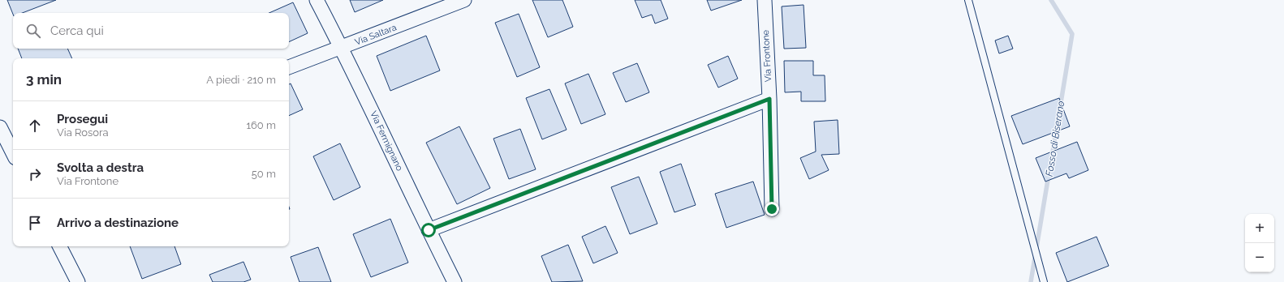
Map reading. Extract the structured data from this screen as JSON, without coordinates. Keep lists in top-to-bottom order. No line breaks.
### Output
{"streets":{"street":["Via Saltara","Via Frontone","Via Fermignano"]},"crossings":[["Via Saltara","Via Fermignano"]],"water":["Fosso di Biserano"],"page":{"search":"Cerca qui","heading":["3 min","A piedi · 210 m"],"list":[["Prosegui","Via Rosora","160 m"],["Svolta a destra","Via Frontone","50 m"],"Arrivo a destinazione"],"map_buttons":["+","−"]}}
